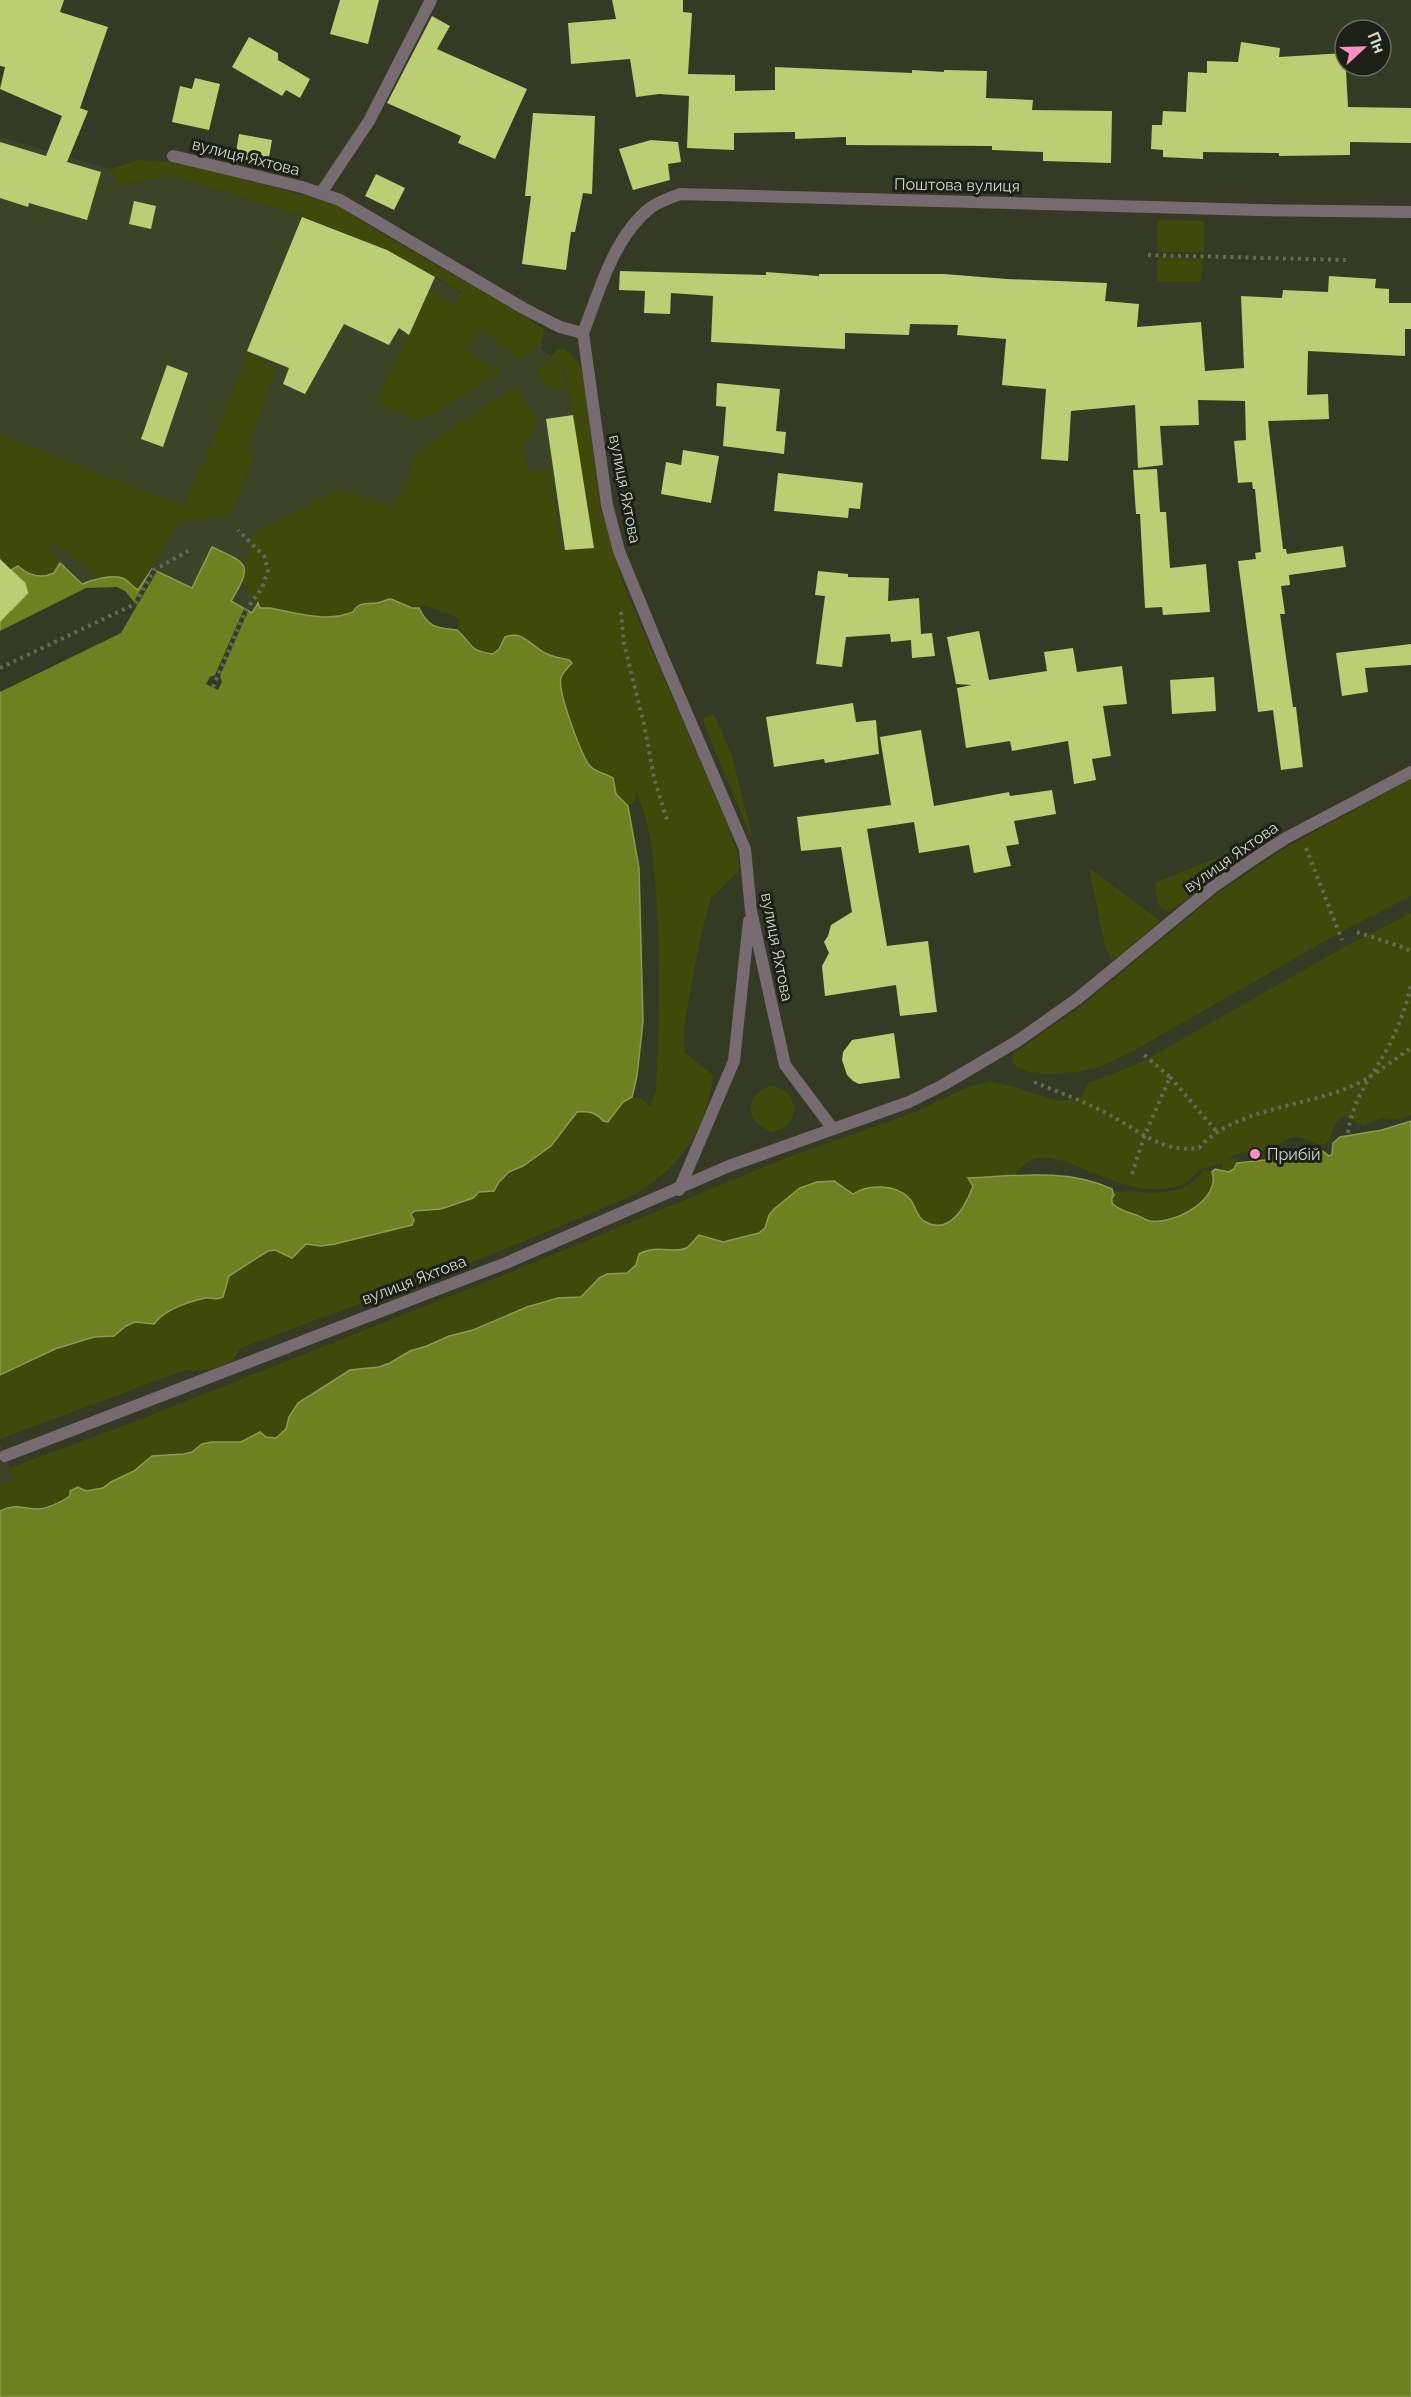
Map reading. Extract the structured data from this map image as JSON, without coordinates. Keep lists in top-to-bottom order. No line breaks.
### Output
{"streets":{"street":["вулиця Яхтова","Поштова вулиця"]},"crossings":[["вулиця Яхтова","Поштова вулиця"]],"places":["Прибій"],"north":"right"}
